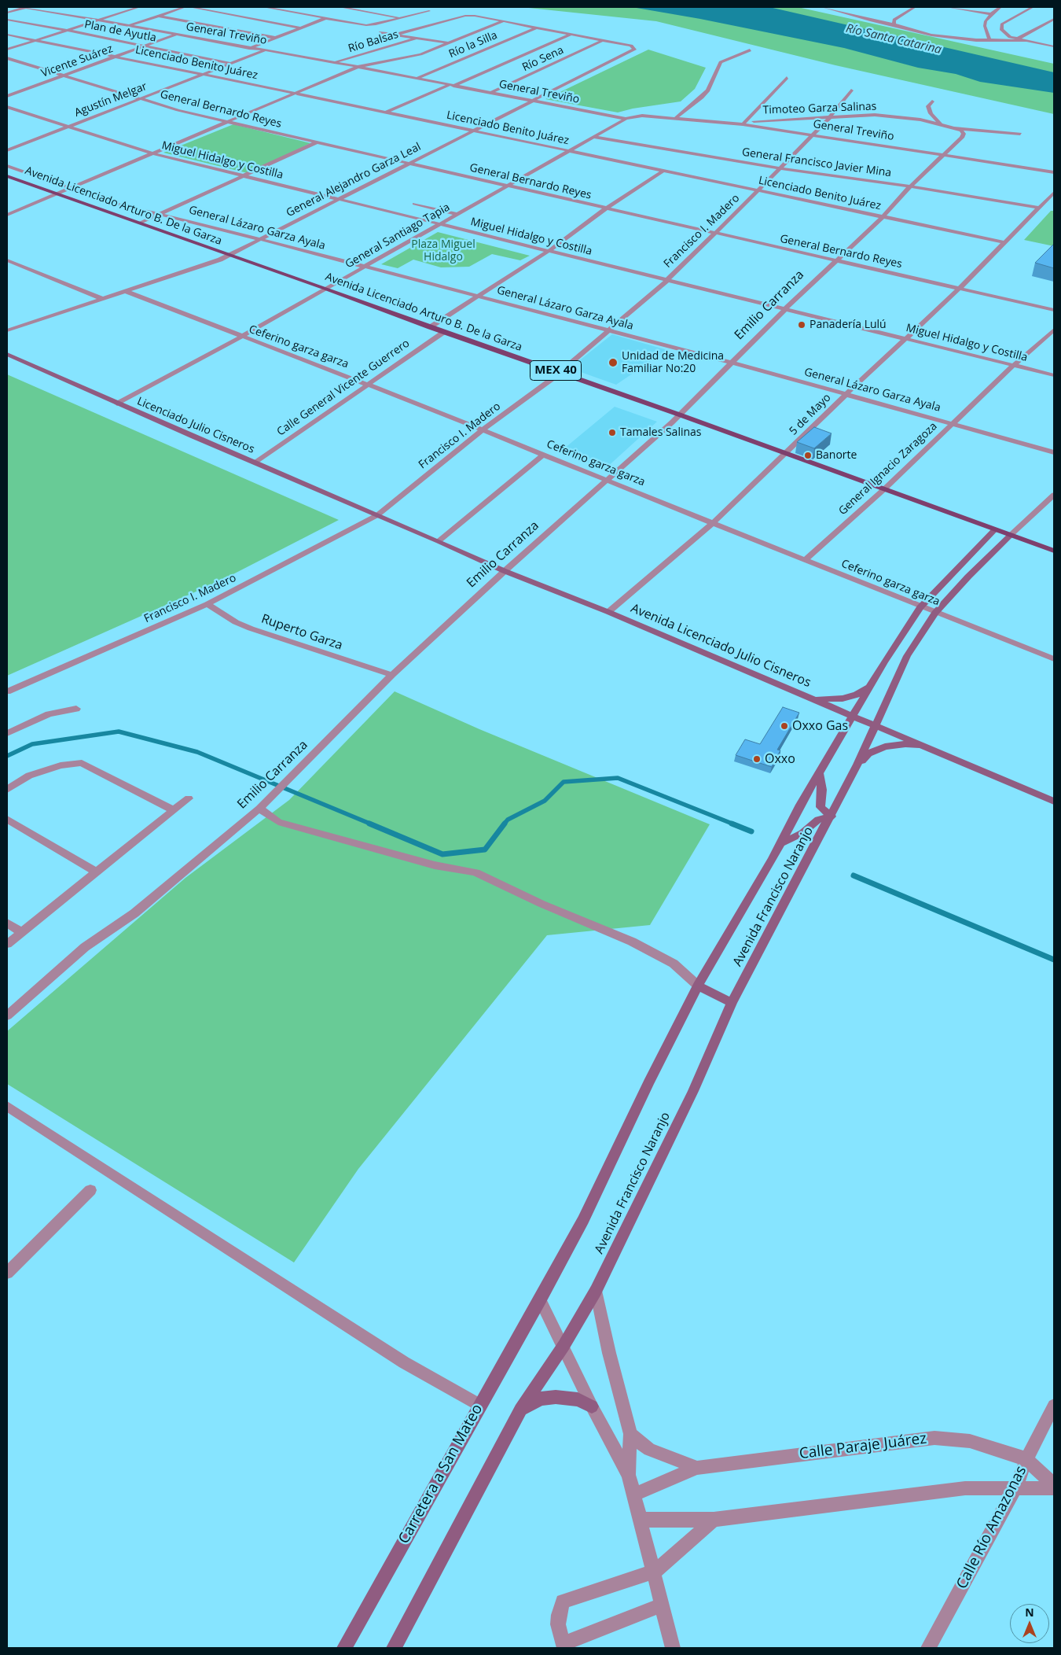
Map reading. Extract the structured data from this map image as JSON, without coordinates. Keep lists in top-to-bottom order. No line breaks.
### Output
{"streets":{"main road":["Avenida Licenciado Arturo B. De la Garza","MEX 40","Licenciado Julio Cisneros","Avenida Licenciado Julio Cisneros","Avenida Francisco Naranjo","Carretera a San Mateo"],"street":["Plan de Ayutla","General Treviño","Río Balsas","Río la Silla","Río Sena","Vicente Suárez","Licenciado Benito Juárez","Agustín Melgar","Timoteo Garza Salinas","General Bernardo Reyes","Miguel Hidalgo y Costilla","General Francisco Javier Mina","General Alejandro Garza Leal","General Lázaro Garza Ayala","Francisco I. Madero","General Santiago Tapia","Emilio Carranza","Ceferino garza garza","Calle General Vicente Guerrero","5 de Mayo","General Ignacio Zaragoza","Ruperto Garza","Calle Paraje Juárez","Calle Río Amazonas"]},"crossings":[["Plan de Ayutla","Vicente Suárez"],["Plan de Ayutla","Agustín Melgar"],["General Treviño","Río Balsas"],["General Treviño","Río la Silla"],["General Treviño","Río Sena"],["General Treviño","Vicente Suárez"],["General Treviño","Agustín Melgar"],["General Treviño","Timoteo Garza Salinas"],["General Treviño","General Alejandro Garza Leal"],["General Treviño","Francisco I. Madero"],["General Treviño","General Santiago Tapia"],["General Treviño","Emilio Carranza"],["Río Sena","General Alejandro Garza Leal"],["Vicente Suárez","Licenciado Benito Juárez"],["Vicente Suárez","General Bernardo Reyes"],["Licenciado Benito Juárez","Agustín Melgar"],["Licenciado Benito Juárez","General Alejandro Garza Leal"],["Licenciado Benito Juárez","Francisco I. Madero"],["Licenciado Benito Juárez","General Santiago Tapia"],["Licenciado Benito Juárez","Emilio Carranza"],["Licenciado Benito Juárez","5 de Mayo"],["Agustín Melgar","General Bernardo Reyes"],["Agustín Melgar","Miguel Hidalgo y Costilla"],["Timoteo Garza Salinas","Francisco I. Madero"],["General Bernardo Reyes","General Alejandro Garza Leal"],["General Bernardo Reyes","Francisco I. Madero"],["General Bernardo Reyes","General Santiago Tapia"],["General Bernardo Reyes","Emilio Carranza"],["General Bernardo Reyes","5 de Mayo"],["Miguel Hidalgo y Costilla","General Alejandro Garza Leal"],["Miguel Hidalgo y Costilla","Francisco I. Madero"],["Miguel Hidalgo y Costilla","General Santiago Tapia"],["Miguel Hidalgo y Costilla","Emilio Carranza"],["Miguel Hidalgo y Costilla","5 de Mayo"],["Miguel Hidalgo y Costilla","General Ignacio Zaragoza"],["General Francisco Javier Mina","Francisco I. Madero"],["General Francisco Javier Mina","General Santiago Tapia"],["General Francisco Javier Mina","Emilio Carranza"],["General Francisco Javier Mina","5 de Mayo"],["General Alejandro Garza Leal","Avenida Licenciado Arturo B. De la Garza"],["General Alejandro Garza Leal","General Lázaro Garza Ayala"],["General Alejandro Garza Leal","Ceferino garza garza"],["Avenida Licenciado Arturo B. De la Garza","Francisco I. Madero"],["Avenida Licenciado Arturo B. De la Garza","General Santiago Tapia"],["Avenida Licenciado Arturo B. De la Garza","Emilio Carranza"],["Avenida Licenciado Arturo B. De la Garza","Calle General Vicente Guerrero"],["Avenida Licenciado Arturo B. De la Garza","5 de Mayo"],["Avenida Licenciado Arturo B. De la Garza","General Ignacio Zaragoza"],["Avenida Licenciado Arturo B. De la Garza","Avenida Francisco Naranjo"],["General Lázaro Garza Ayala","Francisco I. Madero"],["General Lázaro Garza Ayala","General Santiago Tapia"],["General Lázaro Garza Ayala","Emilio Carranza"],["General Lázaro Garza Ayala","5 de Mayo"],["General Lázaro Garza Ayala","General Ignacio Zaragoza"],["Francisco I. Madero","Ceferino garza garza"],["Francisco I. Madero","Licenciado Julio Cisneros"],["Francisco I. Madero","Ruperto Garza"],["Francisco I. Madero","Avenida Licenciado Julio Cisneros"],["General Santiago Tapia","Ceferino garza garza"],["General Santiago Tapia","Licenciado Julio Cisneros"],["Emilio Carranza","Ceferino garza garza"],["Emilio Carranza","Ruperto Garza"],["Emilio Carranza","Avenida Licenciado Julio Cisneros"],["Ceferino garza garza","Calle General Vicente Guerrero"],["Ceferino garza garza","5 de Mayo"],["Ceferino garza garza","General Ignacio Zaragoza"],["Ceferino garza garza","Avenida Francisco Naranjo"],["Calle General Vicente Guerrero","Licenciado Julio Cisneros"],["5 de Mayo","Avenida Licenciado Julio Cisneros"],["Licenciado Julio Cisneros","Avenida Licenciado Julio Cisneros"],["Avenida Licenciado Julio Cisneros","Avenida Francisco Naranjo"],["Avenida Francisco Naranjo","Carretera a San Mateo"],["Calle Paraje Juárez","Calle Río Amazonas"]],"water":["Río Santa Catarina"],"parks":["Plaza Miguel Hidalgo"],"places":["Panadería Lulú","Unidad de Medicina Familiar No:20","Tamales Salinas","Banorte","Oxxo Gas","Oxxo"],"north":"top"}
